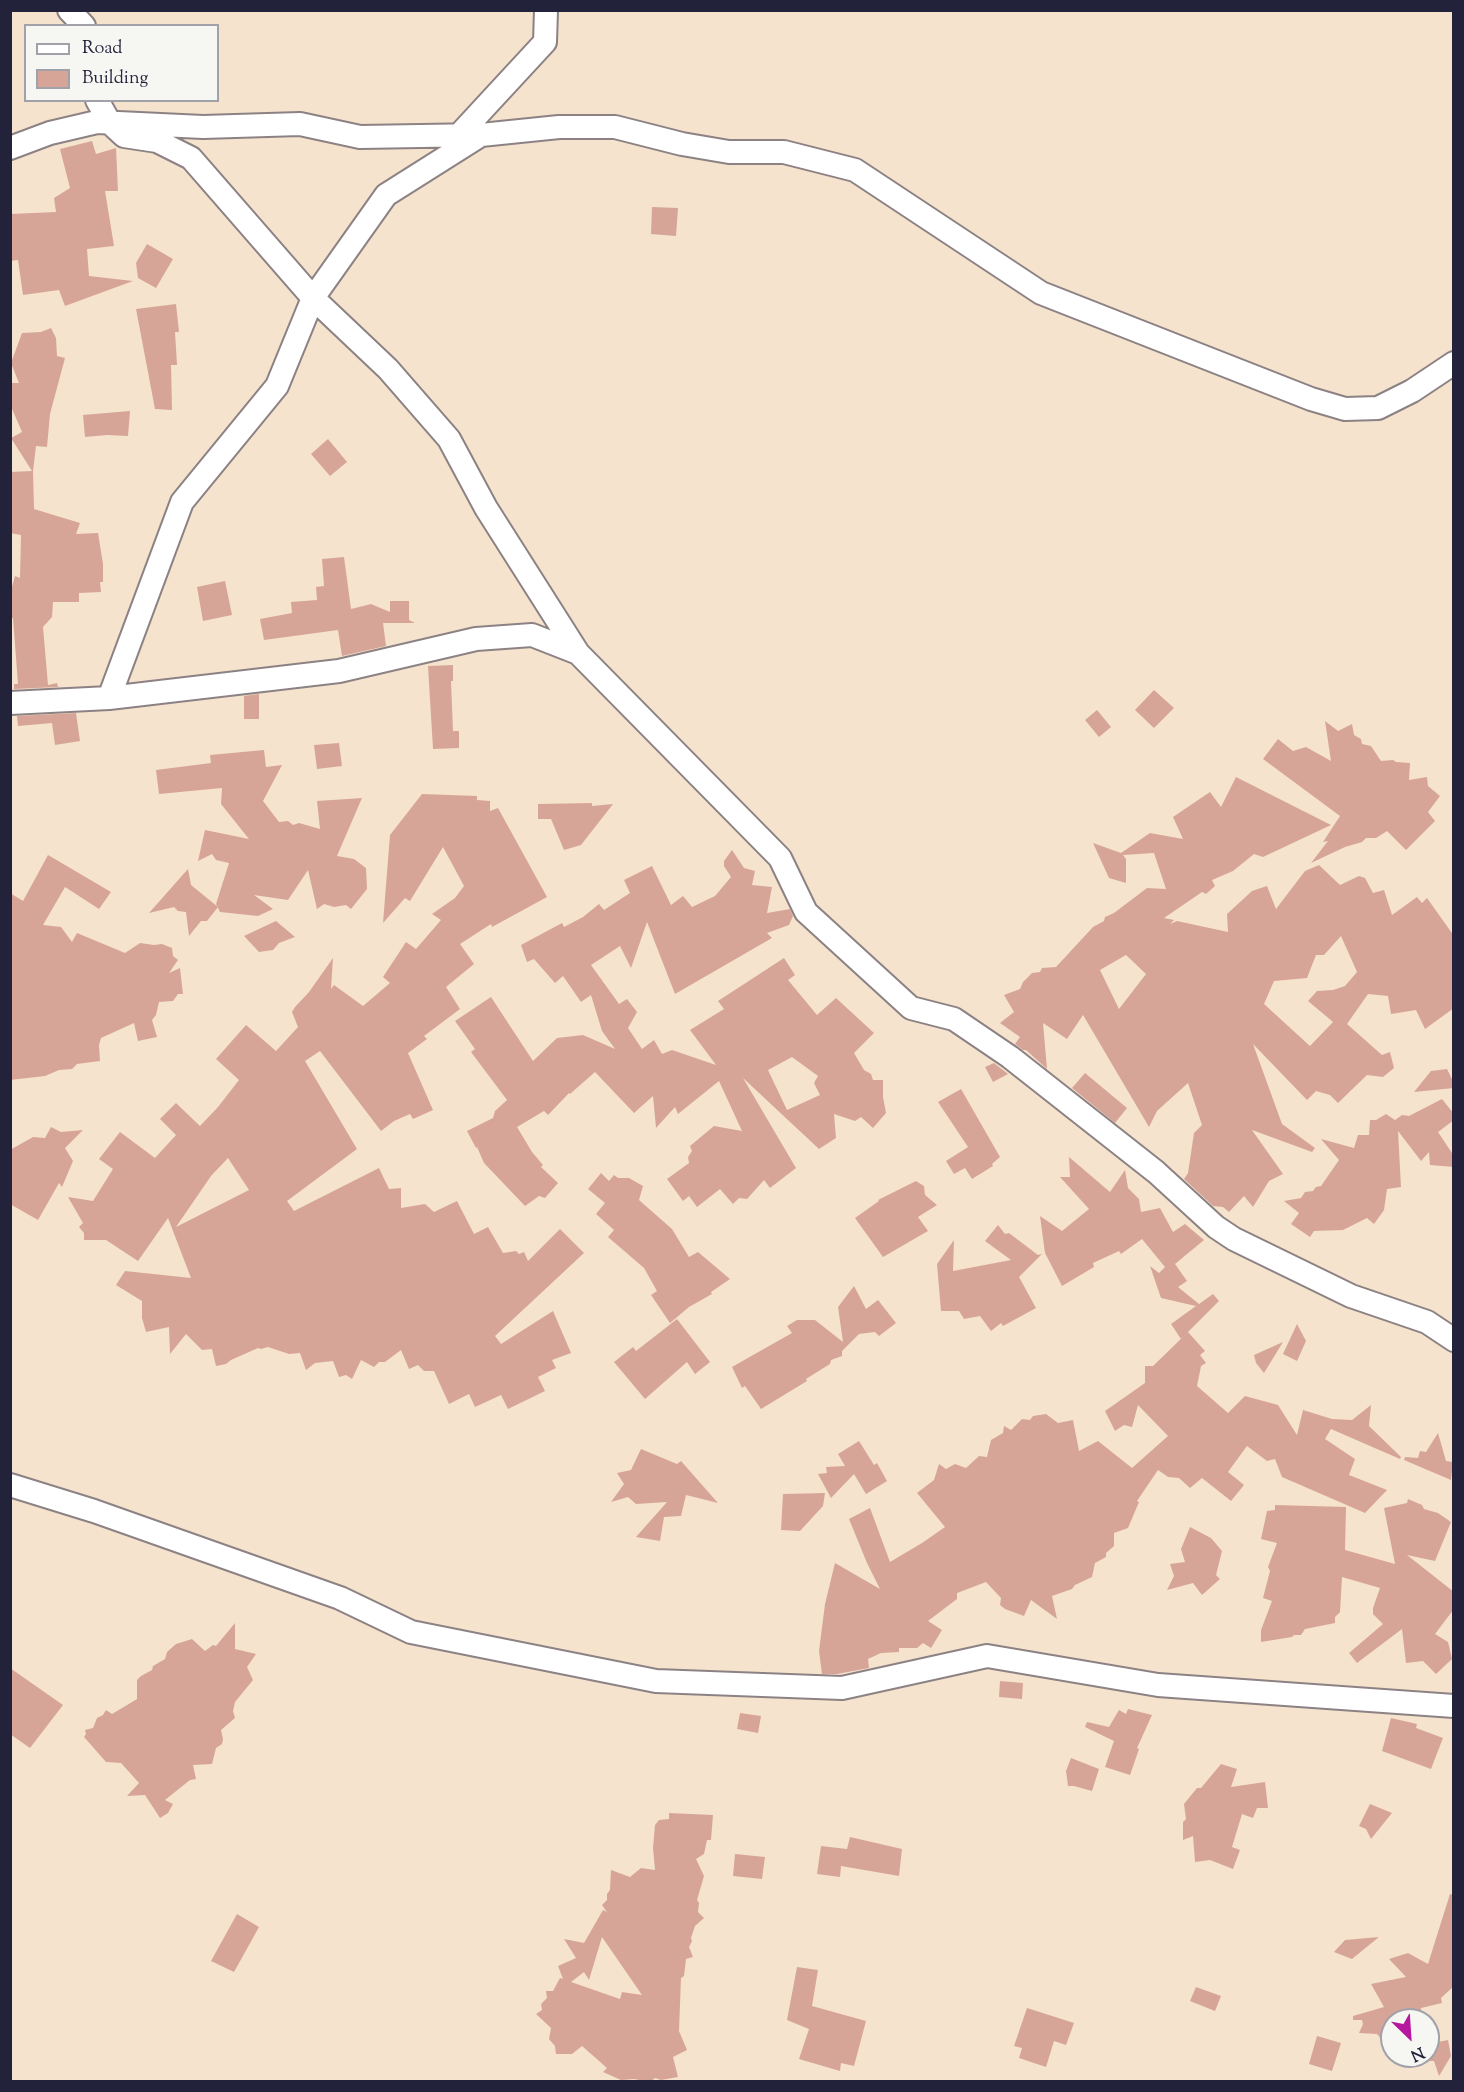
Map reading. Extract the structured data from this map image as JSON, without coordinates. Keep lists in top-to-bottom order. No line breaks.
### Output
{"legend":["Road","Building"],"north":"bottom right"}
